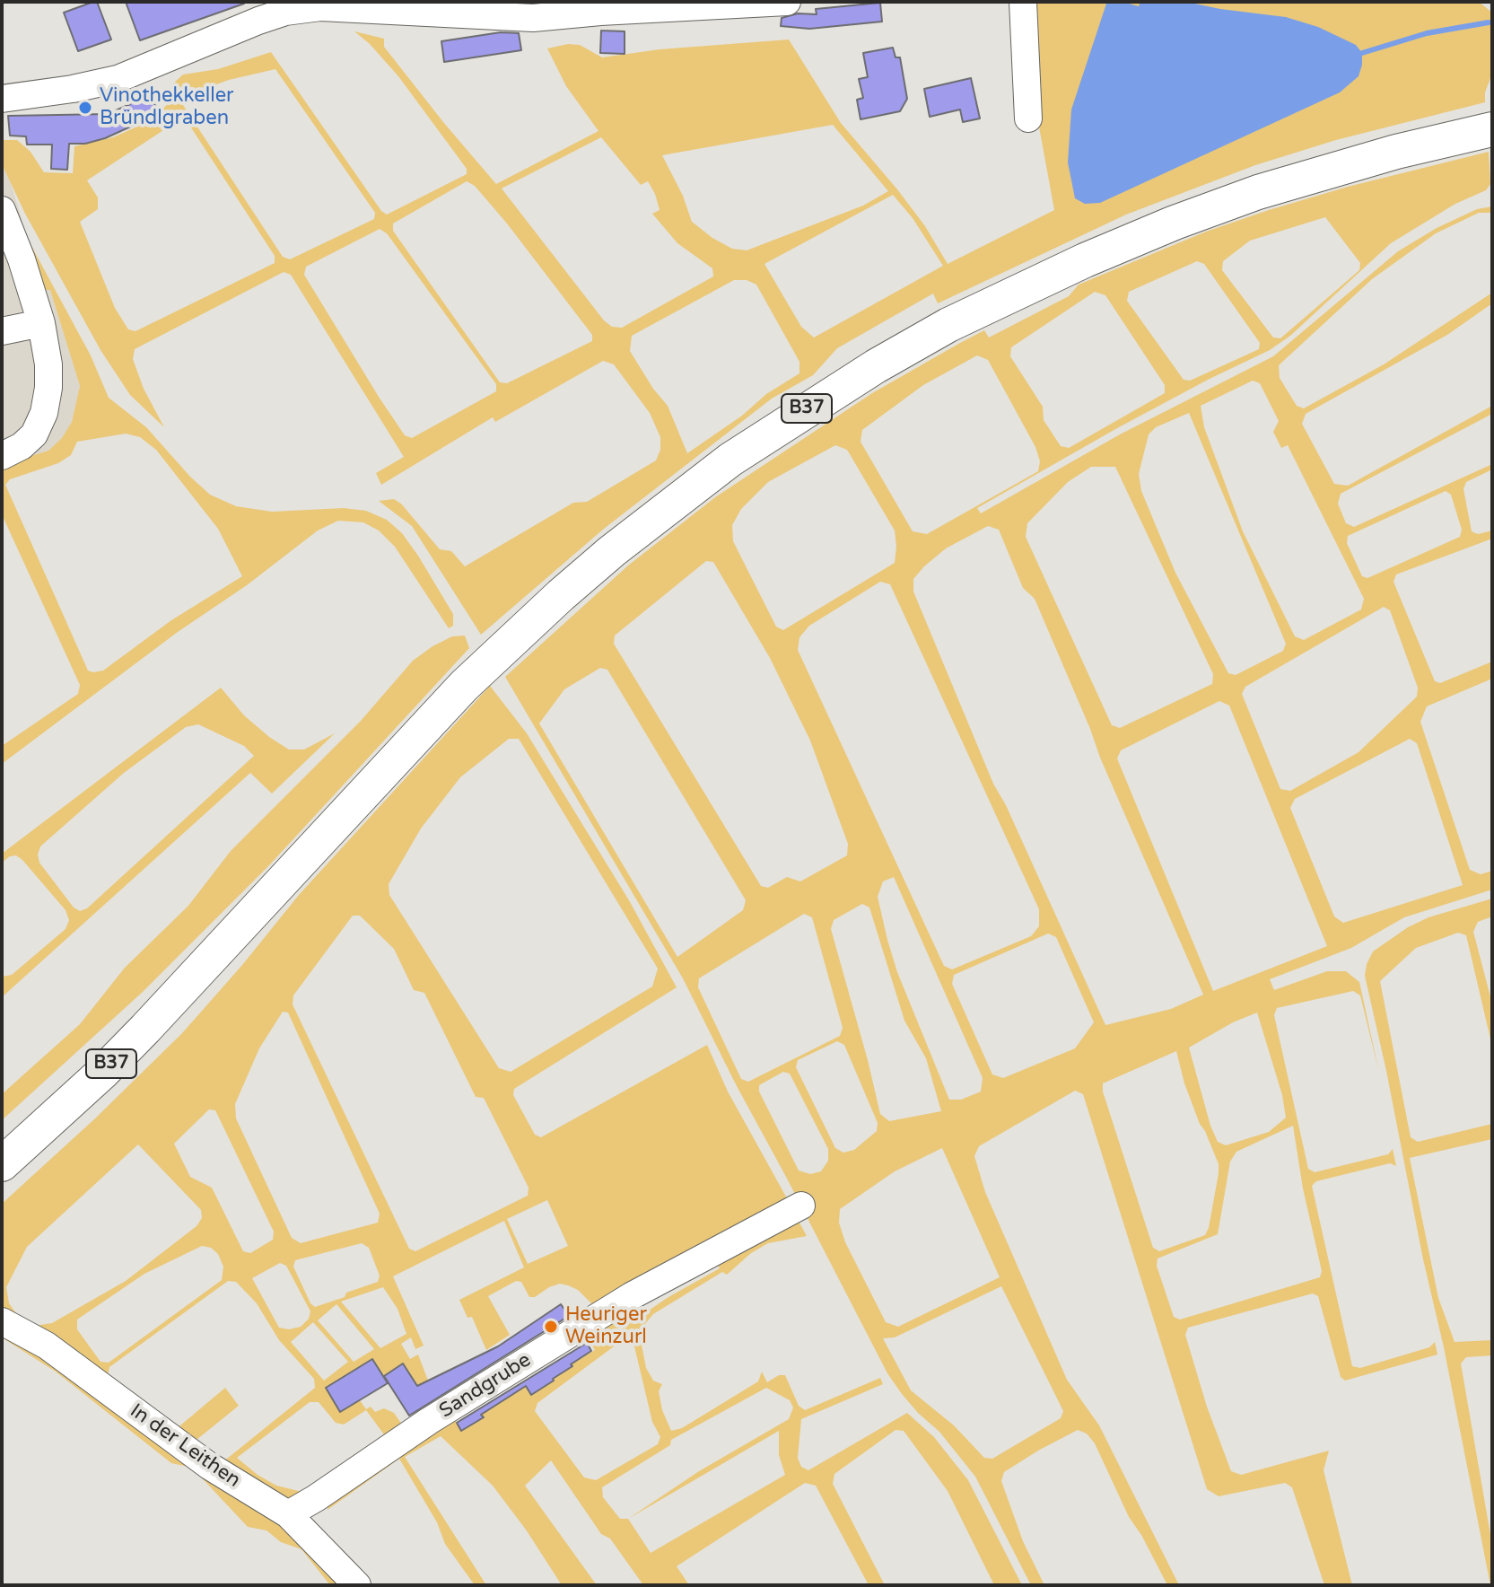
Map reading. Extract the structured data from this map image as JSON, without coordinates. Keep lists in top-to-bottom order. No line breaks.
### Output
{"streets":{"main road":["B37"],"street":["Sandgrube","In der Leithen"]},"crossings":[["Sandgrube","In der Leithen"]],"places":["Vinothekkeller Bründlgraben","Heuriger Weinzurl"]}
